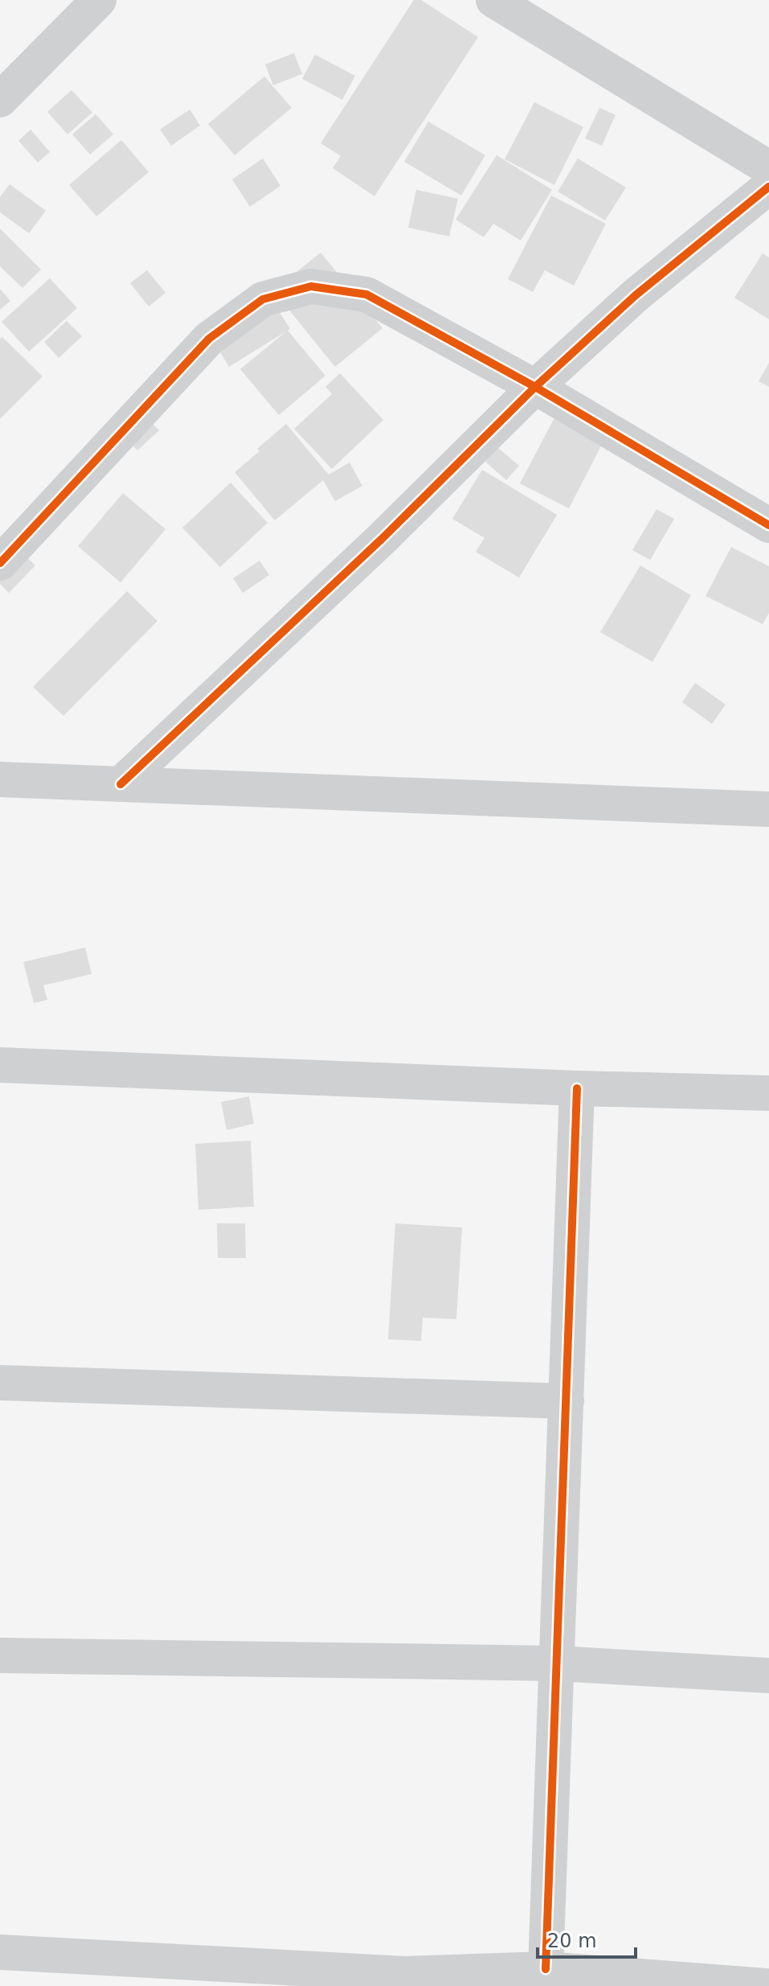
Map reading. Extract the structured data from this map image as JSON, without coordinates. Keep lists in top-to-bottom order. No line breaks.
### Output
{"scale_bar":"20 m"}
